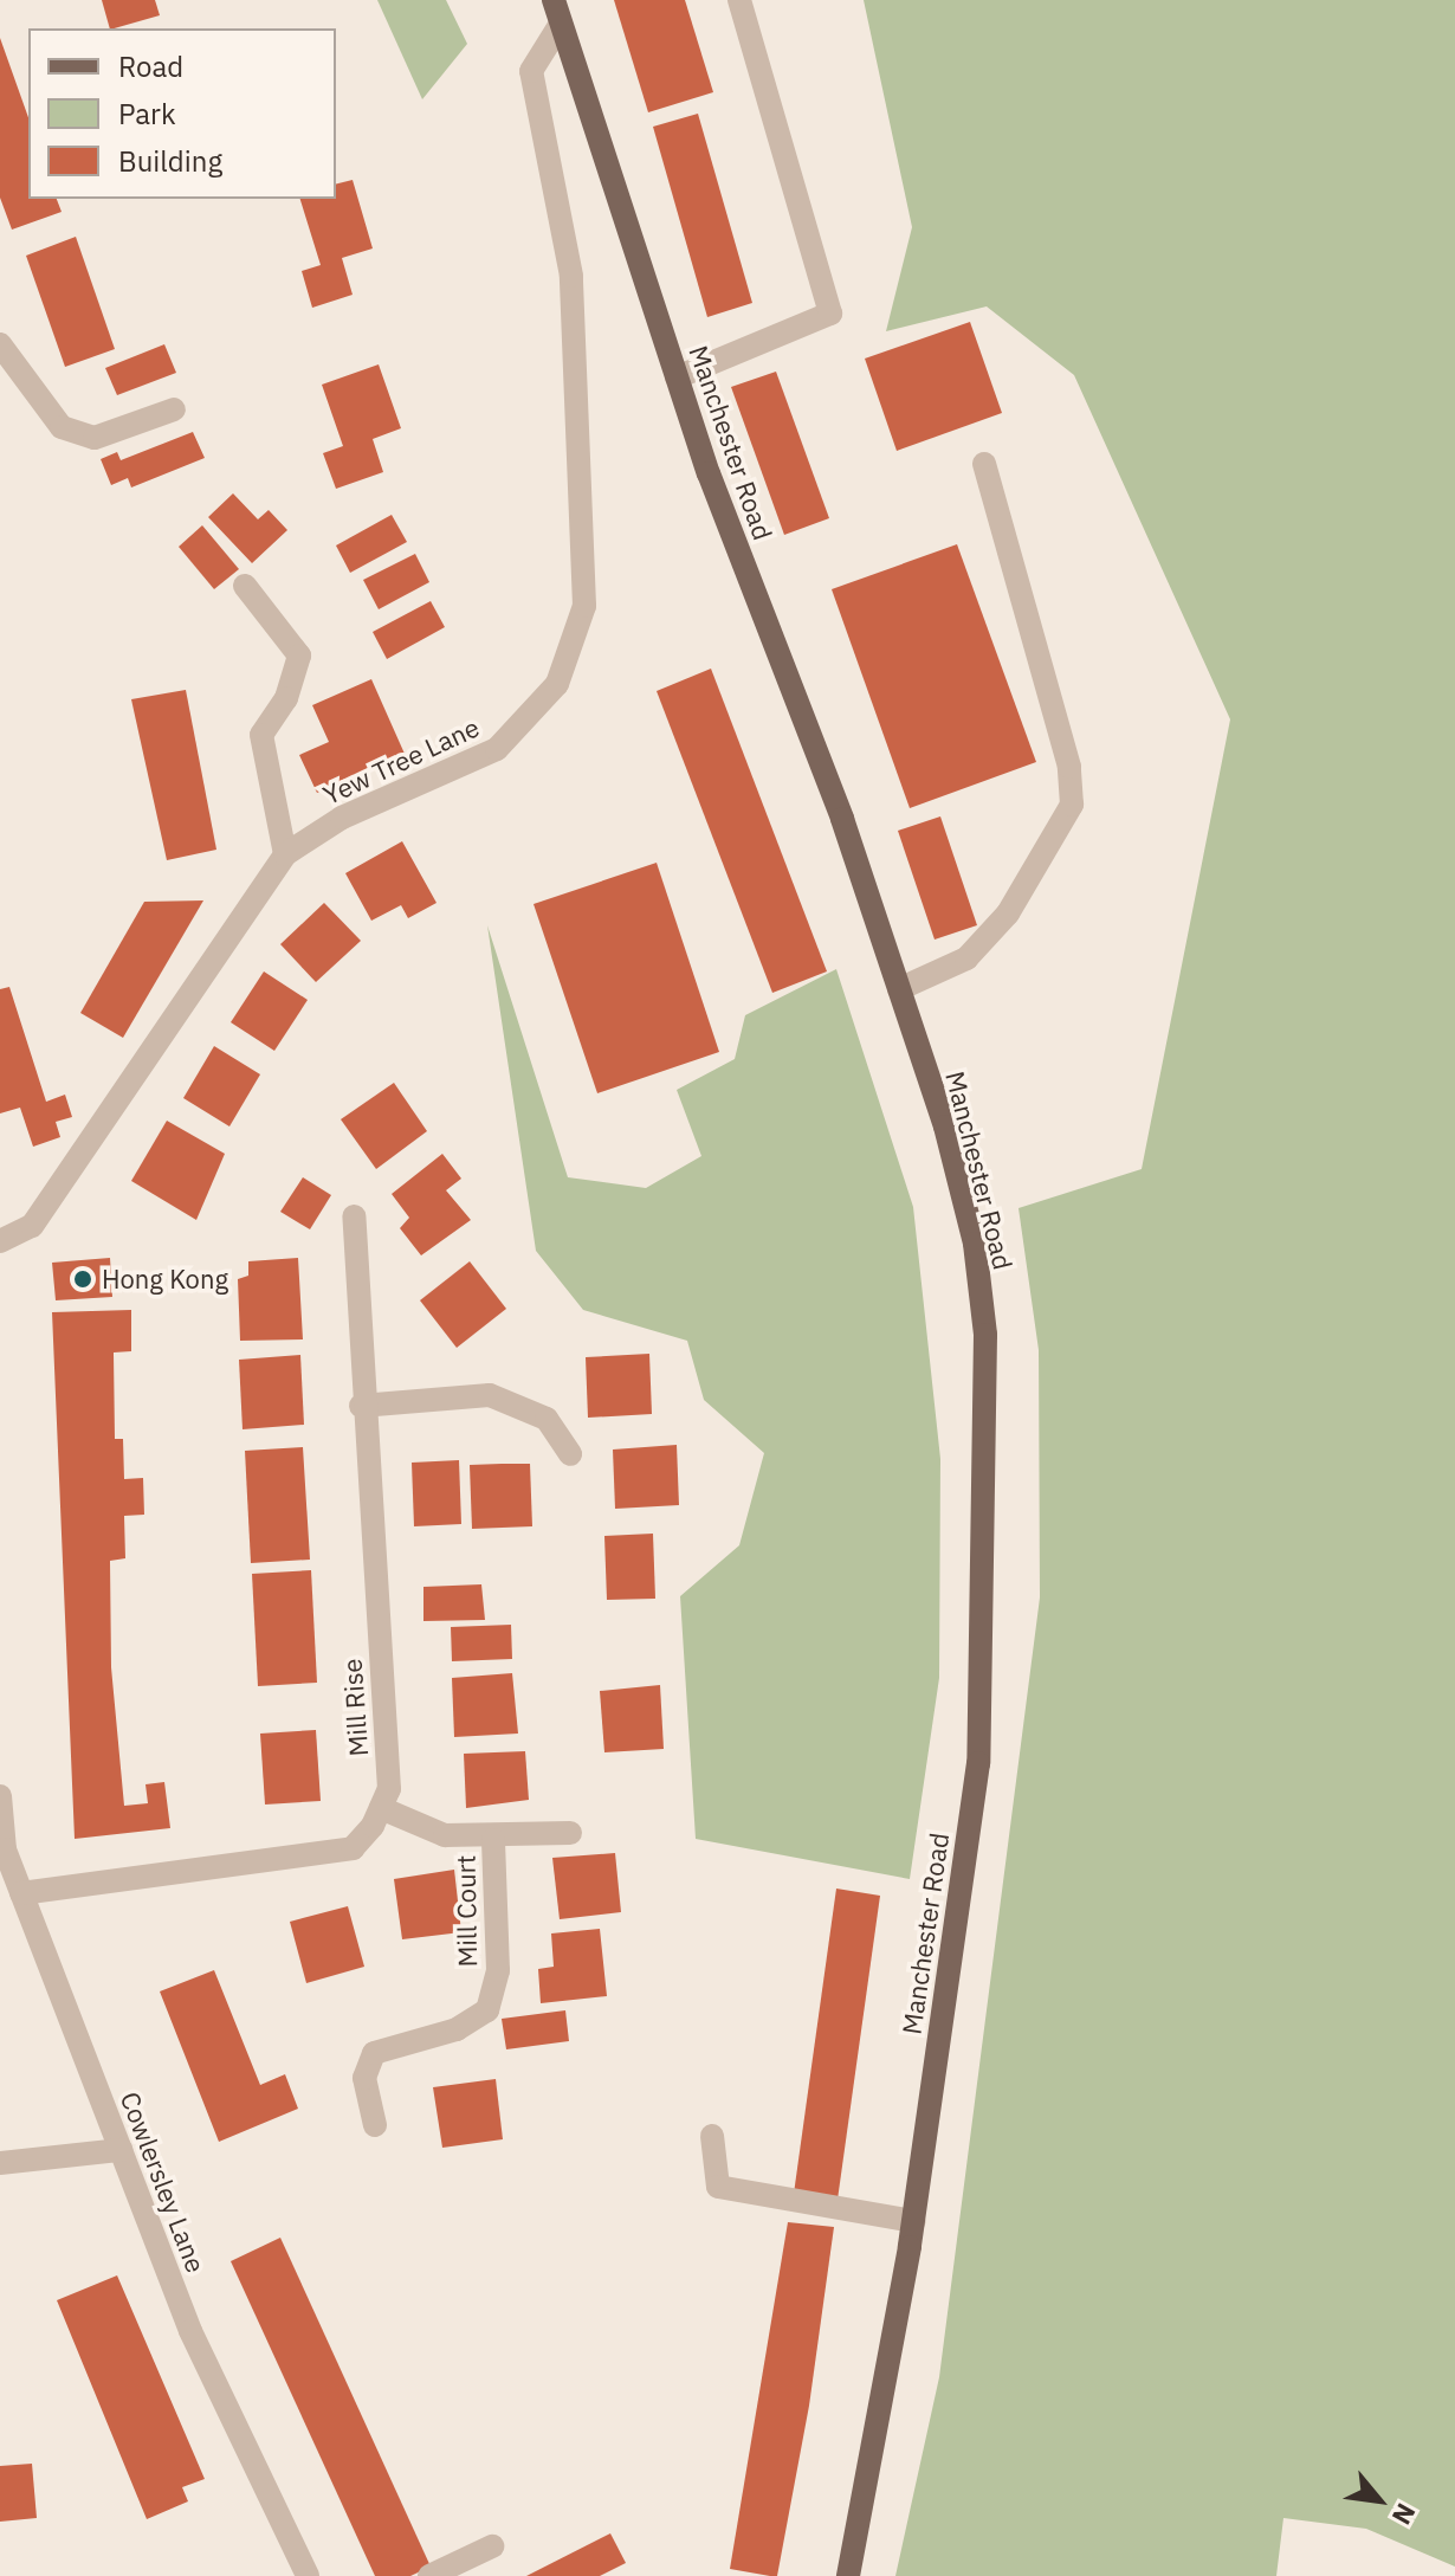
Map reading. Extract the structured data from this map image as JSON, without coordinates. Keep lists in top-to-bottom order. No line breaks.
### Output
{"streets":{"main road":["Manchester Road"],"street":["Yew Tree Lane","Mill Rise","Mill Court","Cowlersley Lane"]},"crossings":[["Manchester Road","Yew Tree Lane"],["Mill Rise","Cowlersley Lane"]],"places":["Hong Kong"],"legend":["Road","Park","Building"],"north":"bottom right"}
